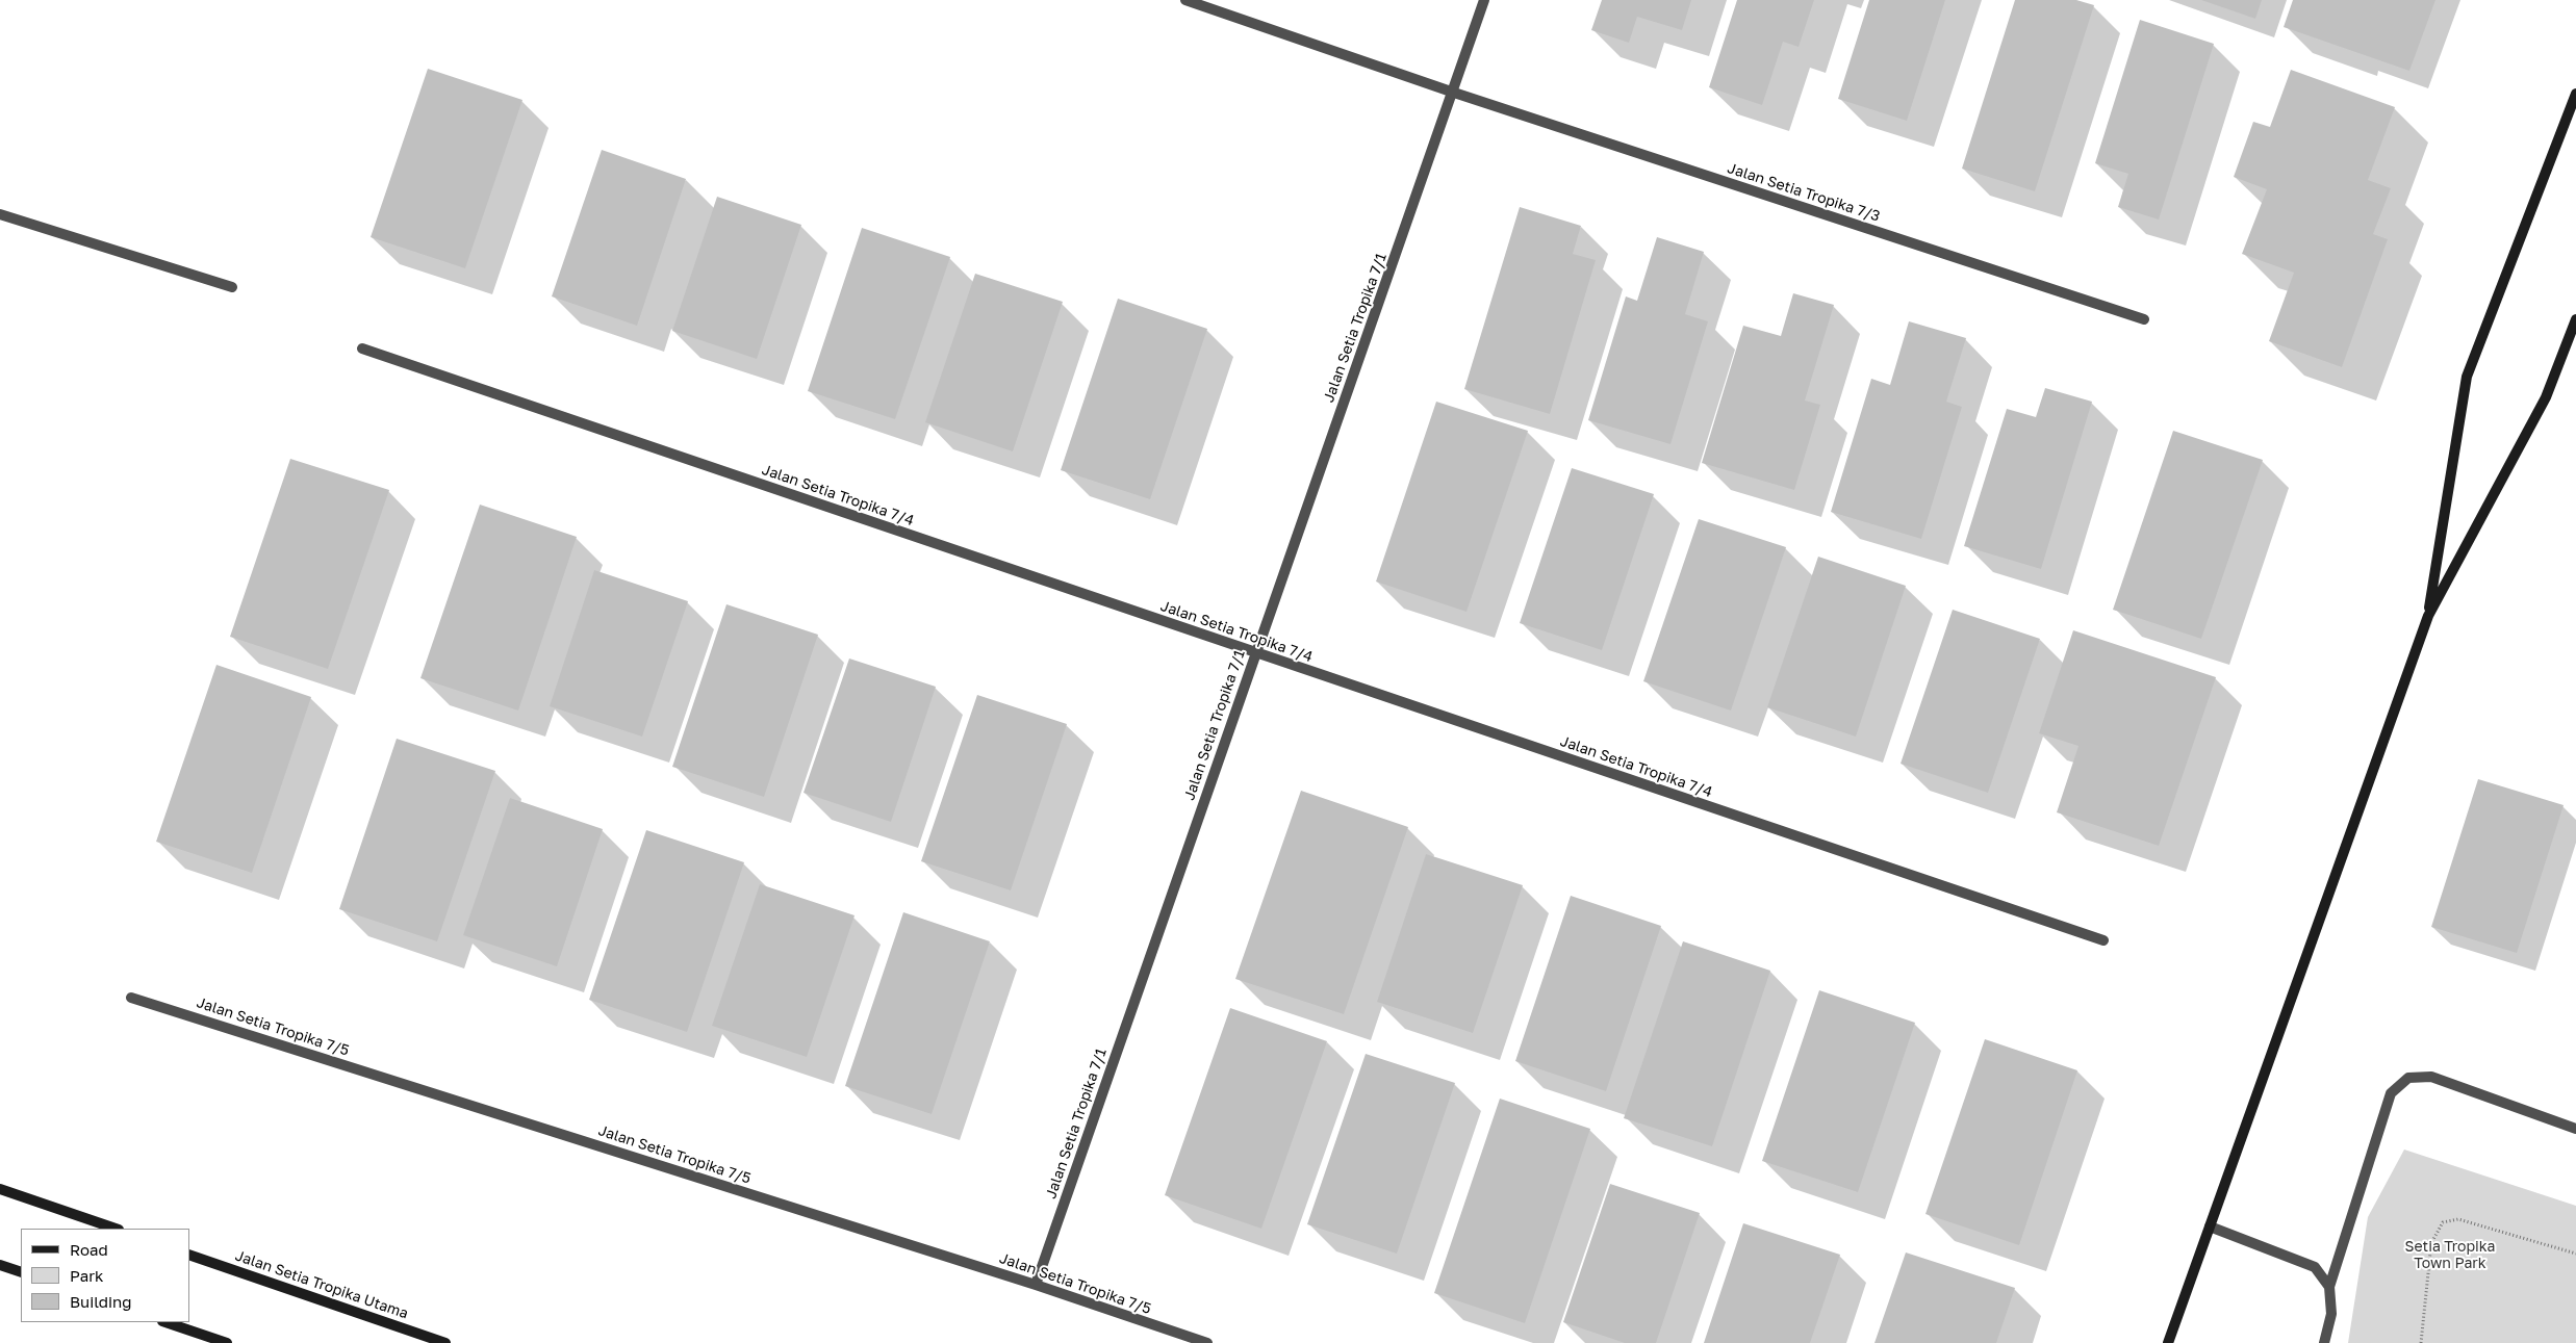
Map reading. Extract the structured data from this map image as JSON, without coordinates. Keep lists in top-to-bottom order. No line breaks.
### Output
{"streets":{"street":["Jalan Setia Tropika 7/3","Jalan Setia Tropika 7/1","Jalan Setia Tropika 7/4","Jalan Setia Tropika 7/5","Jalan Setia Tropika Utama"]},"crossings":[["Jalan Setia Tropika 7/3","Jalan Setia Tropika 7/1"],["Jalan Setia Tropika 7/1","Jalan Setia Tropika 7/4"],["Jalan Setia Tropika 7/1","Jalan Setia Tropika 7/5"]],"parks":["Setia Tropika Town Park"],"legend":["Road","Park","Building"]}
